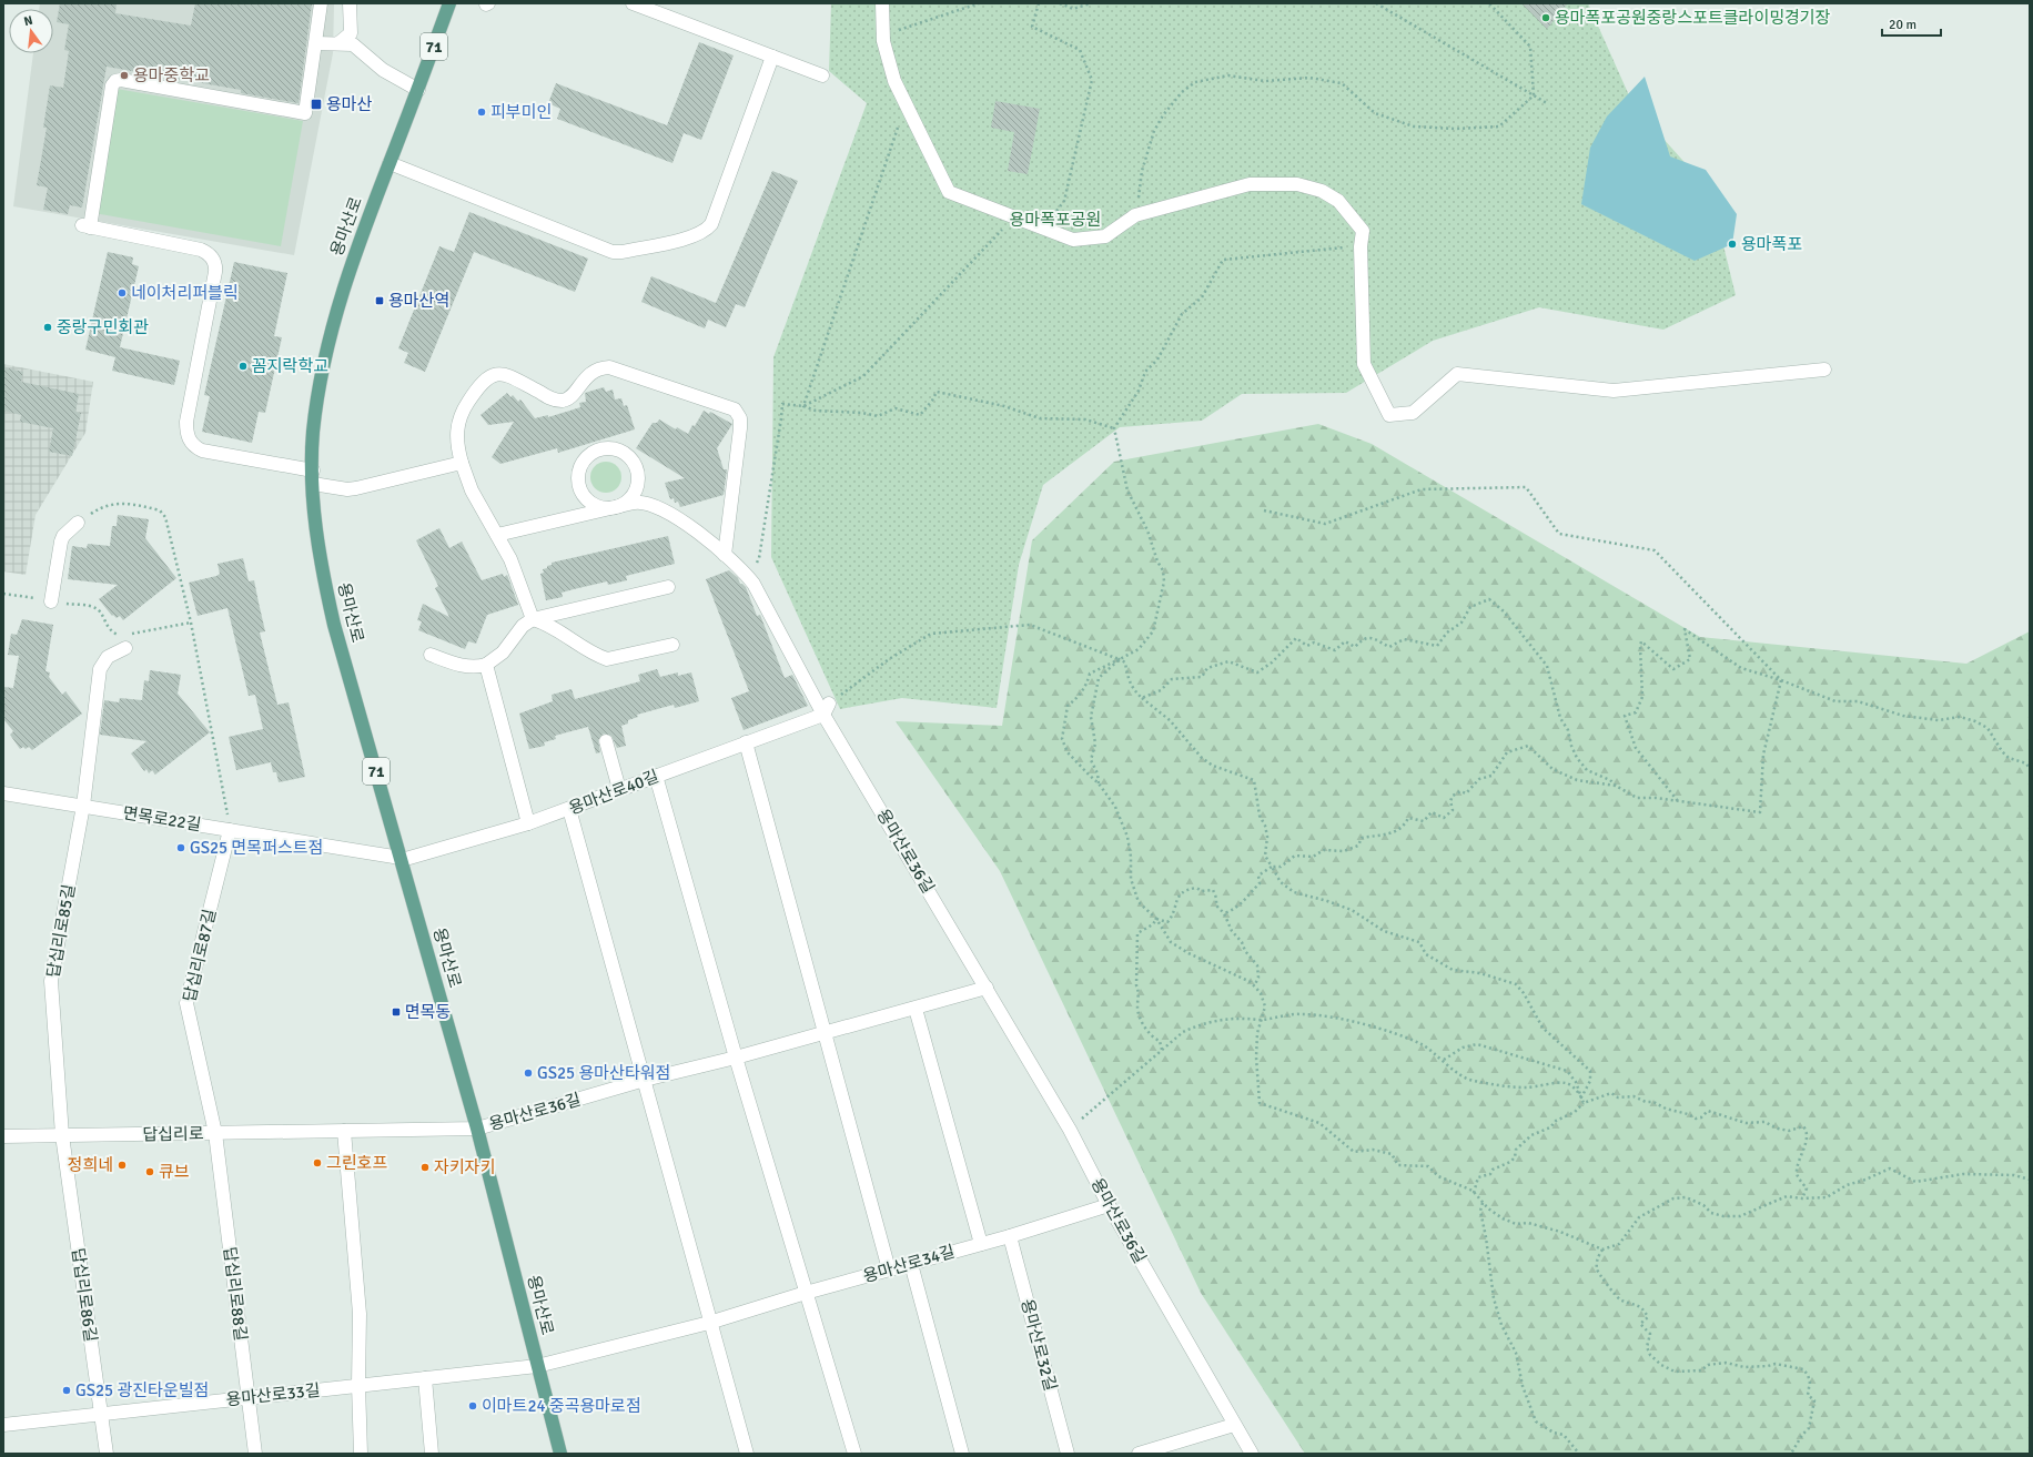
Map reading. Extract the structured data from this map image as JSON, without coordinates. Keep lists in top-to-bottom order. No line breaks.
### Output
{"streets":{"main road":["71","용마산로"],"street":["용마산로40길","면목로22길","용마산로36길","답십리로85길","답십리로87길","답십리로","용마산로34길","답십리로88길","답십리로86길","용마산로32길","용마산로33길"]},"crossings":[["용마산로","용마산로40길"],["용마산로","면목로22길"],["용마산로","용마산로36길"],["용마산로","답십리로"],["용마산로","용마산로34길"],["용마산로","용마산로33길"],["용마산로40길","면목로22길"],["용마산로40길","용마산로36길"],["면목로22길","답십리로85길"],["면목로22길","답십리로87길"],["용마산로36길","답십리로"],["용마산로36길","용마산로34길"],["답십리로85길","답십리로"],["답십리로85길","답십리로86길"],["답십리로87길","답십리로"],["답십리로87길","답십리로88길"],["답십리로","답십리로88길"],["답십리로","답십리로86길"],["용마산로34길","용마산로32길"],["용마산로34길","용마산로33길"],["답십리로88길","용마산로33길"],["답십리로86길","용마산로33길"]],"parks":["용마폭포공원"],"places":{"other":["용마폭포공원중랑스포트클라이밍경기장","용마중학교","피부미인","용마폭포","네이처리퍼블릭","중랑구민회관","꼼지락학교","GS25 면목퍼스트점","GS25 용마산타워점","그린호프","정희네","자키자키","큐브","GS25 광진타운빌점","이마트24 중곡용마로점"],"transit":["용마산","용마산역","면목동"]},"scale_bar":"20 m","north":"top"}
